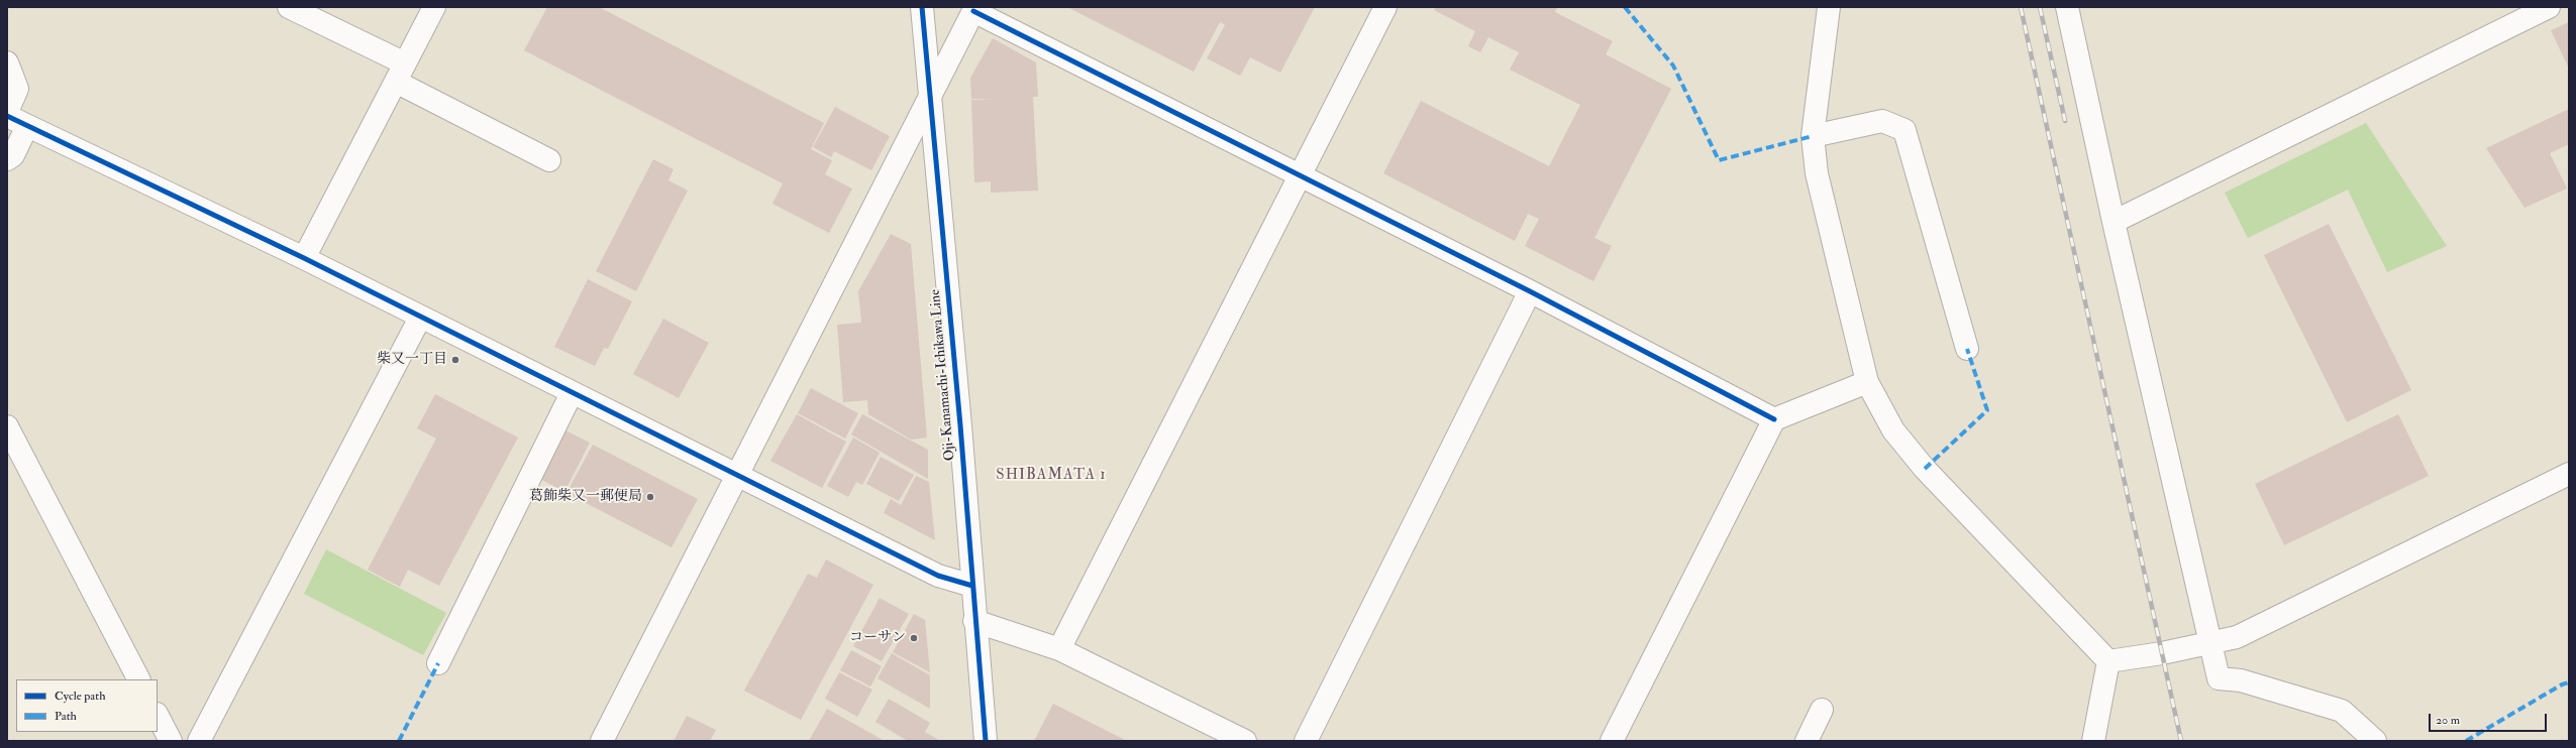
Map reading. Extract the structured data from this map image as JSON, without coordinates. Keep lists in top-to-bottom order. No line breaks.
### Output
{"streets":{"street":["Oji-Kanamachi-Ichikawa Line"]},"districts":["SHIBAMATA 1"],"places":["柴又一丁目","葛飾柴又一郵便局","コーサン"],"legend":["Cycle path","Path"],"scale_bar":"20 m"}
